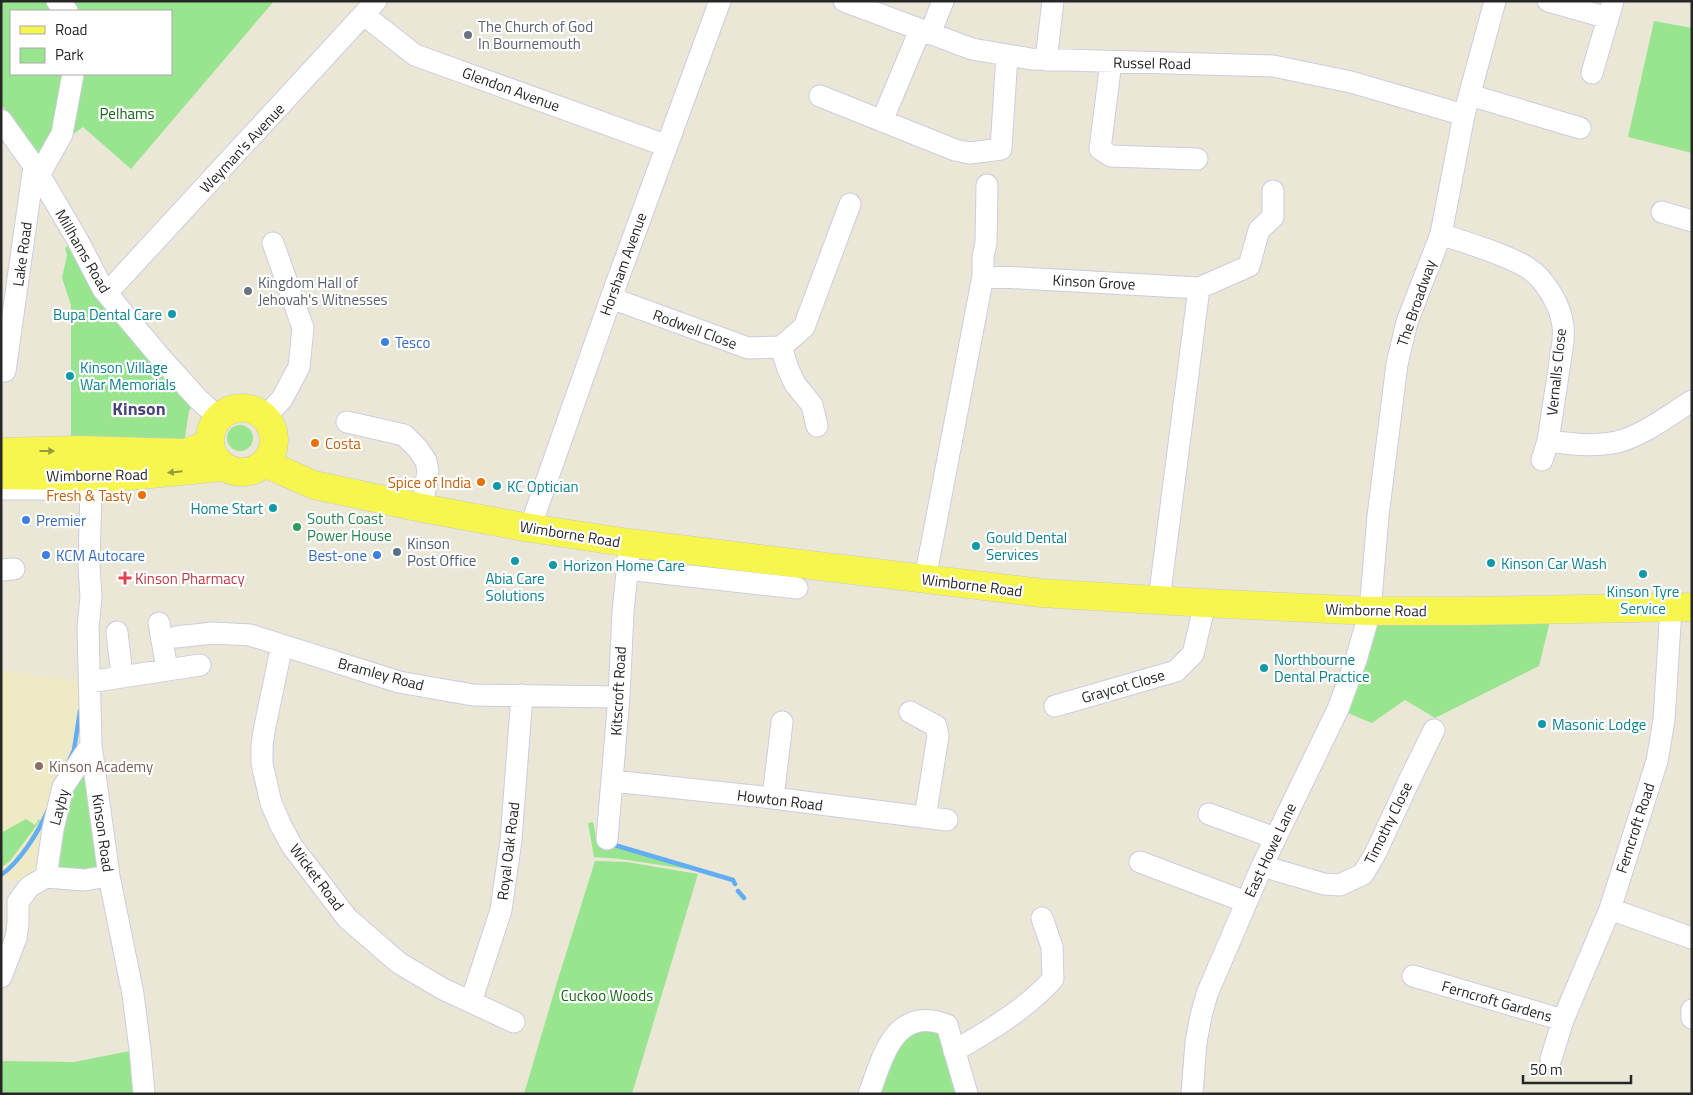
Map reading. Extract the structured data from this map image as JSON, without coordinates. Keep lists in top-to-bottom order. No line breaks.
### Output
{"streets":{"main road":["Wimborne Road"],"street":["Russel Road","Glendon Avenue","Weyman's Avenue","Millhams Road","Lake Road","Horsham Avenue","Kinson Grove","The Broadway","Rodwell Close","Vernalls Close","Bramley Road","Graycot Close","Kitscroft Road","Howton Road","Layby","Timothy Close","Ferncroft Road","Kinson Road","East Howe Lane","Royal Oak Road","Wicket Road","Ferncroft Gardens"]},"crossings":[["Russel Road","The Broadway"],["Glendon Avenue","Weyman's Avenue"],["Glendon Avenue","Horsham Avenue"],["Weyman's Avenue","Millhams Road"],["Millhams Road","Lake Road"],["Millhams Road","Wimborne Road"],["Horsham Avenue","Rodwell Close"],["Horsham Avenue","Wimborne Road"],["The Broadway","Vernalls Close"],["The Broadway","Wimborne Road"],["The Broadway","East Howe Lane"],["Wimborne Road","Graycot Close"],["Wimborne Road","Kitscroft Road"],["Wimborne Road","Ferncroft Road"],["Wimborne Road","Kinson Road"],["Wimborne Road","East Howe Lane"],["Bramley Road","Kitscroft Road"],["Bramley Road","Royal Oak Road"],["Bramley Road","Wicket Road"],["Kitscroft Road","Howton Road"],["Layby","Kinson Road"],["Timothy Close","East Howe Lane"],["Ferncroft Road","Ferncroft Gardens"],["Royal Oak Road","Wicket Road"]],"districts":["Kinson"],"parks":["Pelhams","Cuckoo Woods"],"places":{"other":["The Church of God In Bournemouth","Kingdom Hall of Jehovah's Witnesses","Bupa Dental Care","Tesco","Kinson Village War Memorials","Costa","Spice of India","KC Optician","Fresh & Tasty","Home Start","Premier","South Coast Power House","Gould Dental Services","Kinson Post Office","KCM Autocare","Best-one","Abia Care Solutions","Kinson Car Wash","Horizon Home Care","Kinson Tyre Service","Northbourne Dental Practice","Masonic Lodge","Kinson Academy"],"health":["Kinson Pharmacy"]},"legend":["Road","Park"],"scale_bar":"50 m"}
